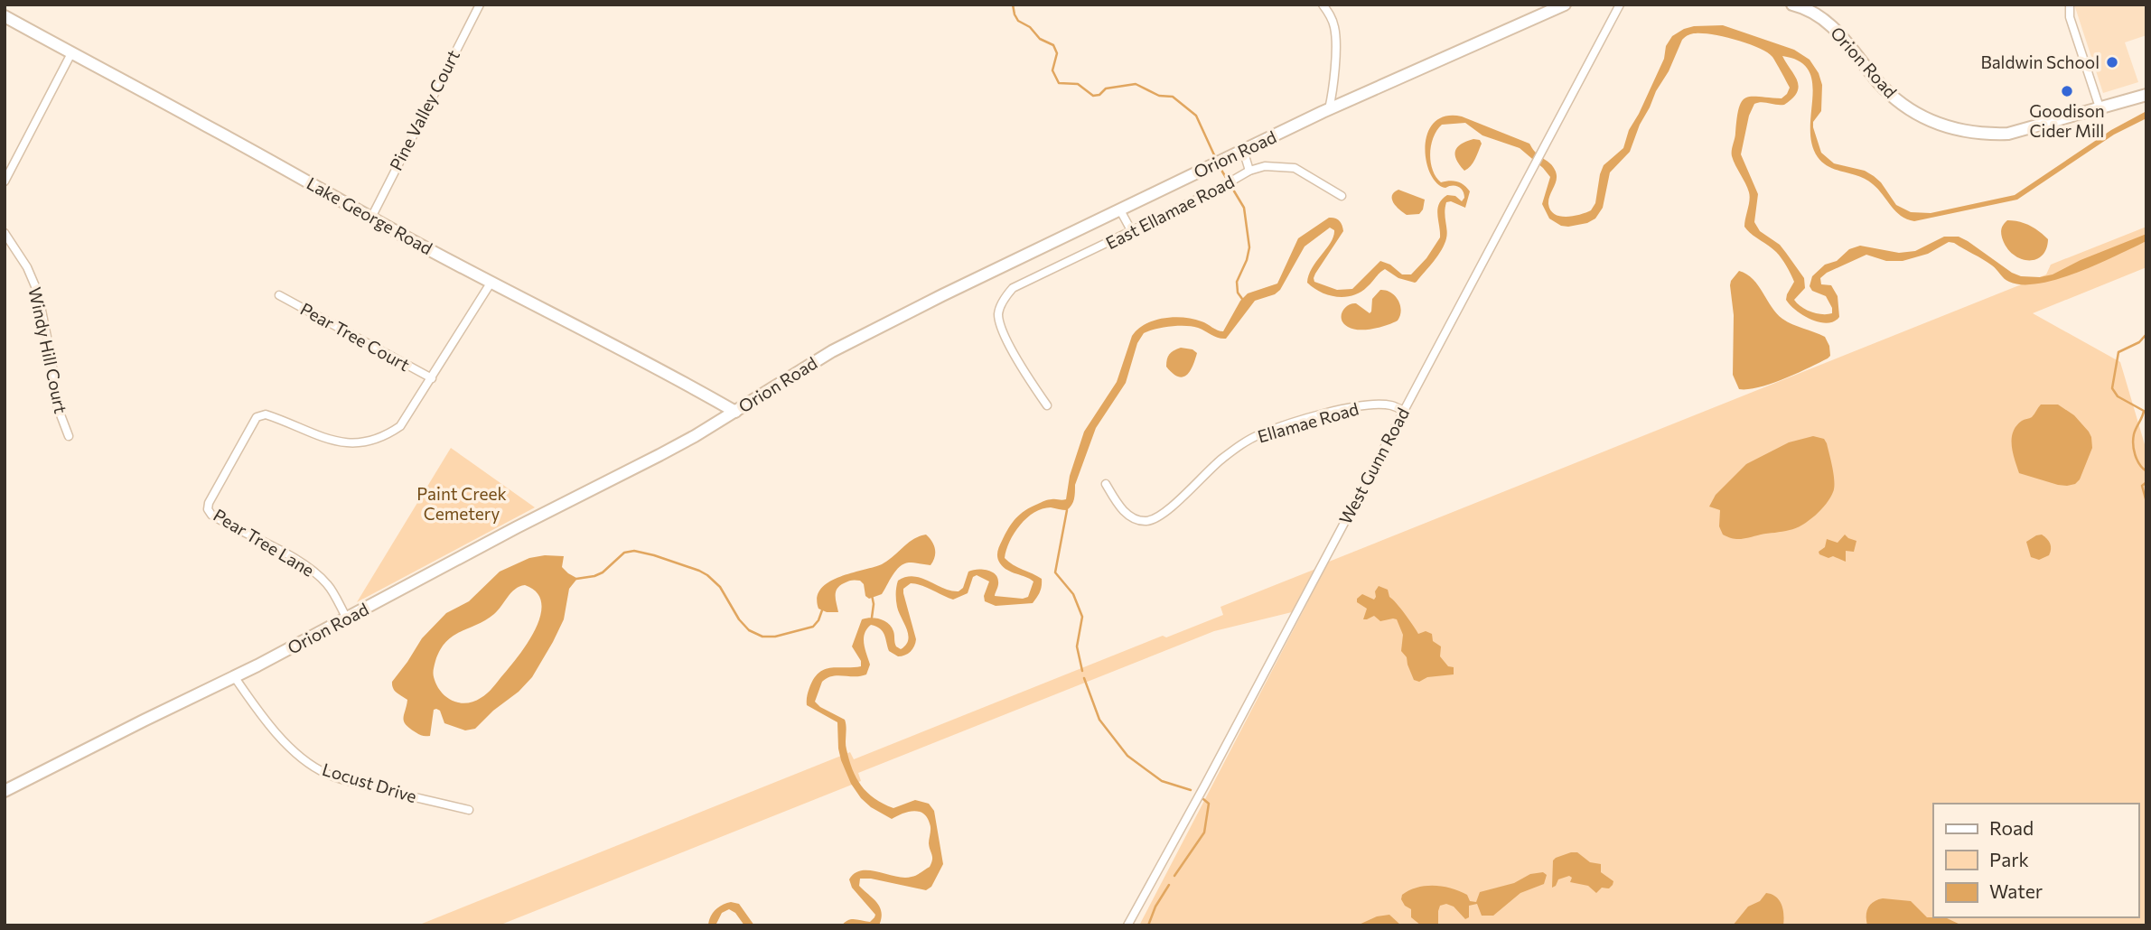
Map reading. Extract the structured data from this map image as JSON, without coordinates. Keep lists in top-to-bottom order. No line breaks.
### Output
{"streets":{"main road":["Orion Road","Lake George Road"],"street":["Pine Valley Court","East Ellamae Road","Pear Tree Court","Windy Hill Court","Ellamae Road","West Gunn Road","Pear Tree Lane","Locust Drive"]},"crossings":[["Orion Road","Lake George Road"],["Orion Road","Pear Tree Lane"],["Orion Road","Locust Drive"],["Pine Valley Court","Lake George Road"],["Lake George Road","Pear Tree Lane"],["Pear Tree Court","Pear Tree Lane"],["Ellamae Road","West Gunn Road"]],"parks":["Paint Creek Cemetery"],"places":["Baldwin School","Goodison Cider Mill"],"legend":["Road","Park","Water"]}
